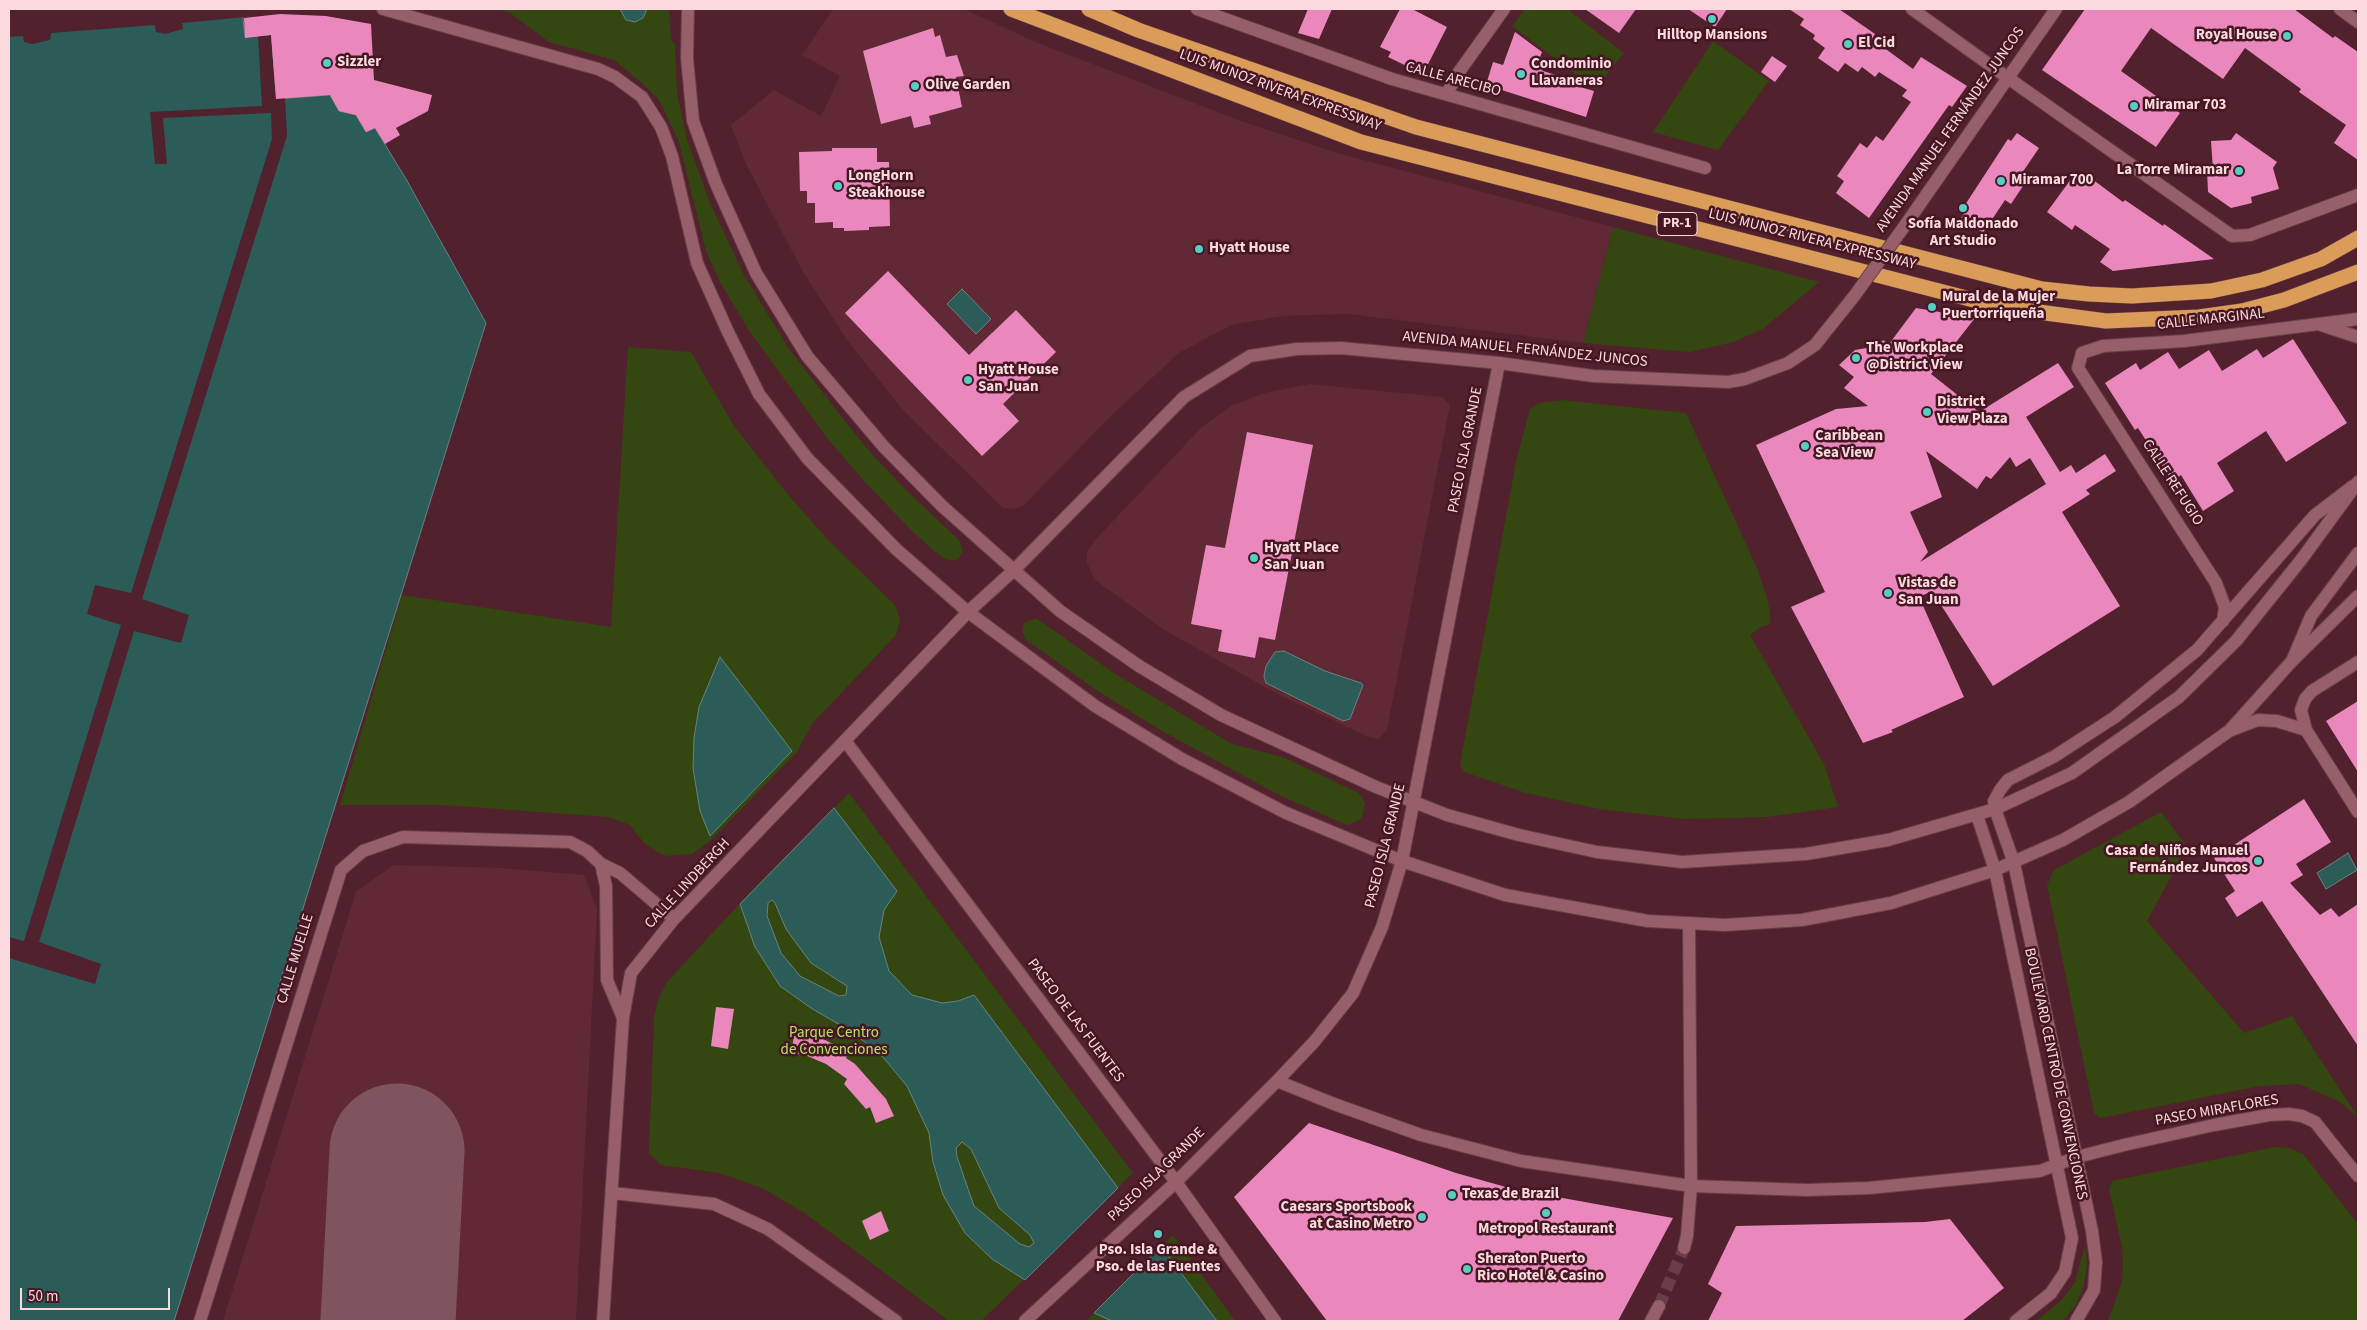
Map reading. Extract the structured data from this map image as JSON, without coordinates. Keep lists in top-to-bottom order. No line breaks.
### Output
{"streets":{"highway":["LUIS MUNOZ RIVERA EXPRESSWAY","PR-1"],"street":["CALLE ARECIBO","AVENIDA MANUEL FERNÁNDEZ JUNCOS","CALLE MARGINAL","PASEO ISLA GRANDE","CALLE REFUGIO","CALLE LINDBERGH","CALLE MUELLE","PASEO DE LAS FUENTES","BOULEVARD CENTRO DE CONVENCIONES","PASEO MIRAFLORES"]},"crossings":[["AVENIDA MANUEL FERNÁNDEZ JUNCOS","PASEO ISLA GRANDE"],["AVENIDA MANUEL FERNÁNDEZ JUNCOS","CALLE LINDBERGH"],["CALLE MARGINAL","CALLE REFUGIO"],["PASEO ISLA GRANDE","PASEO DE LAS FUENTES"],["PASEO ISLA GRANDE","PASEO MIRAFLORES"],["CALLE LINDBERGH","CALLE MUELLE"],["CALLE LINDBERGH","PASEO DE LAS FUENTES"],["BOULEVARD CENTRO DE CONVENCIONES","PASEO MIRAFLORES"]],"parks":["Parque Centro de Convenciones"],"places":["Hilltop Mansions","Royal House","El Cid","Sizzler","Condominio Llavaneras","Olive Garden","Miramar 703","La Torre Miramar","Miramar 700","LongHorn Steakhouse","Sofía Maldonado Art Studio","Hyatt House","Mural de la Mujer Puertorriqueña","The Workplace @District View","Hyatt House San Juan","District View Plaza","Caribbean Sea View","Hyatt Place San Juan","Vistas de San Juan","Casa de Niños Manuel Fernández Juncos","Texas de Brazil","Metropol Restaurant","Caesars Sportsbook at Casino Metro","Pso. Isla Grande & Pso. de las Fuentes","Sheraton Puerto Rico Hotel & Casino"],"scale_bar":"50 m"}
